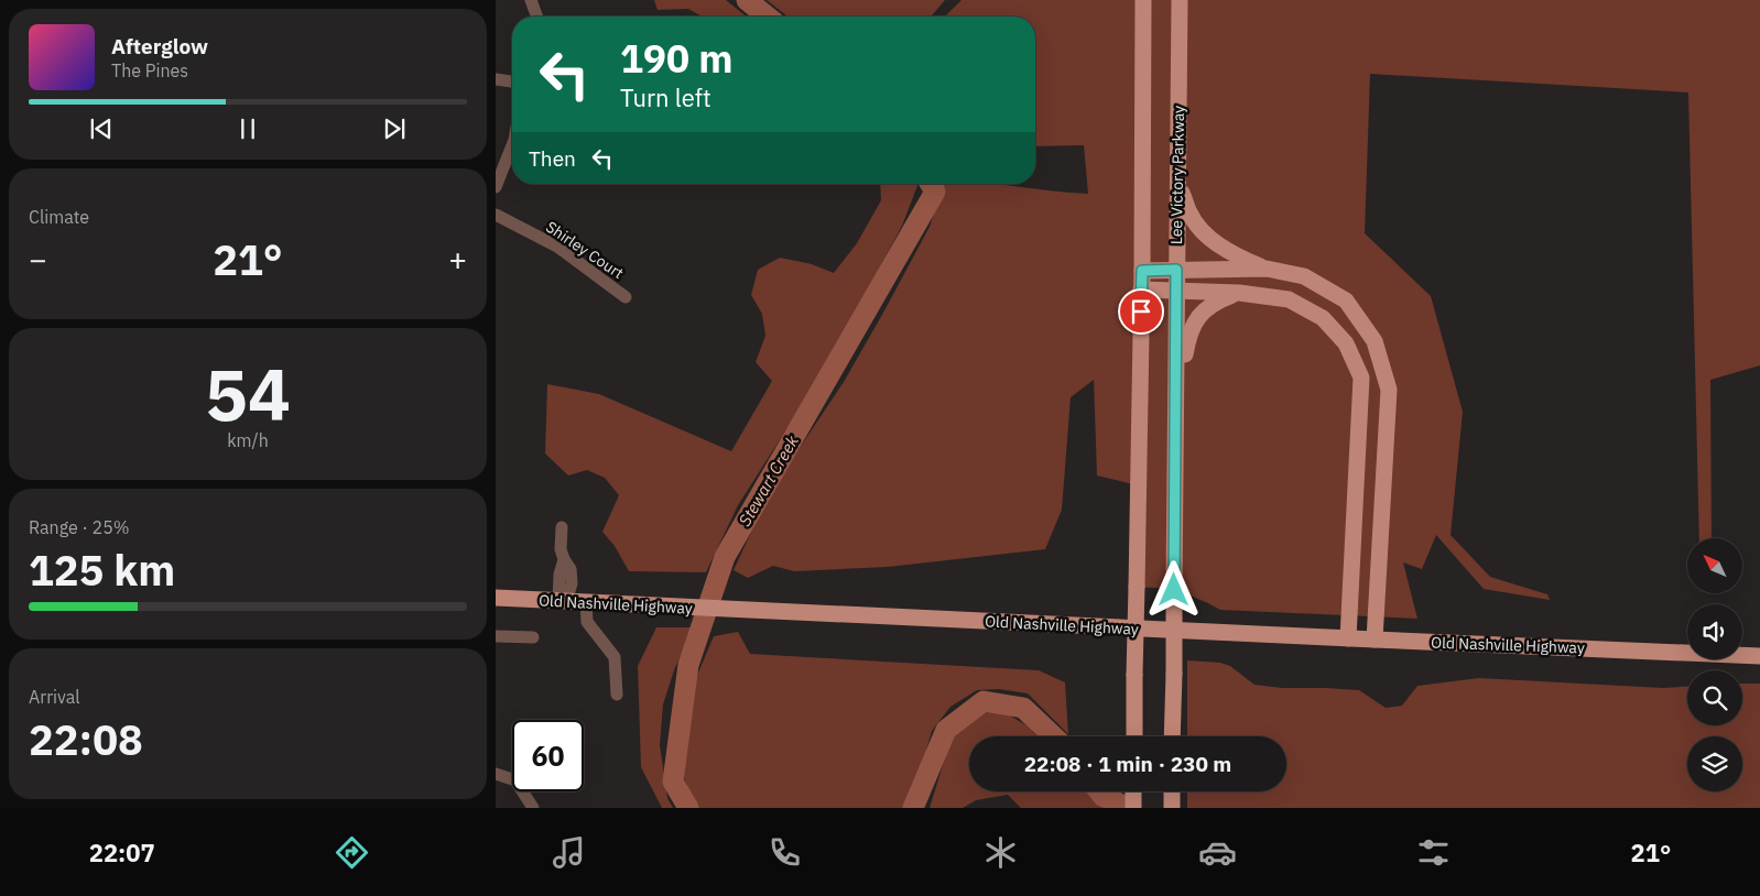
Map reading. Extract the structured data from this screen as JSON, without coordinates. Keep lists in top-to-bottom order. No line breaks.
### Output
{"streets":{"main road":["Lee Victory Parkway","Old Nashville Highway"],"street":["Shirley Court"]},"water":["Stewart Creek"],"north":"top left","page":{"turn":["190 m","Turn left"],"song":["Afterglow","The Pines"],"then":"Then","tile":["Climate",["54","km/h"],["Range · 25%","125 km"],["Arrival","22:08"]],"heat":["−","21°","+"],"limit":"60","trip":"22:08 · 1 min · 230 m","tabs":["22:07","21°"]}}
